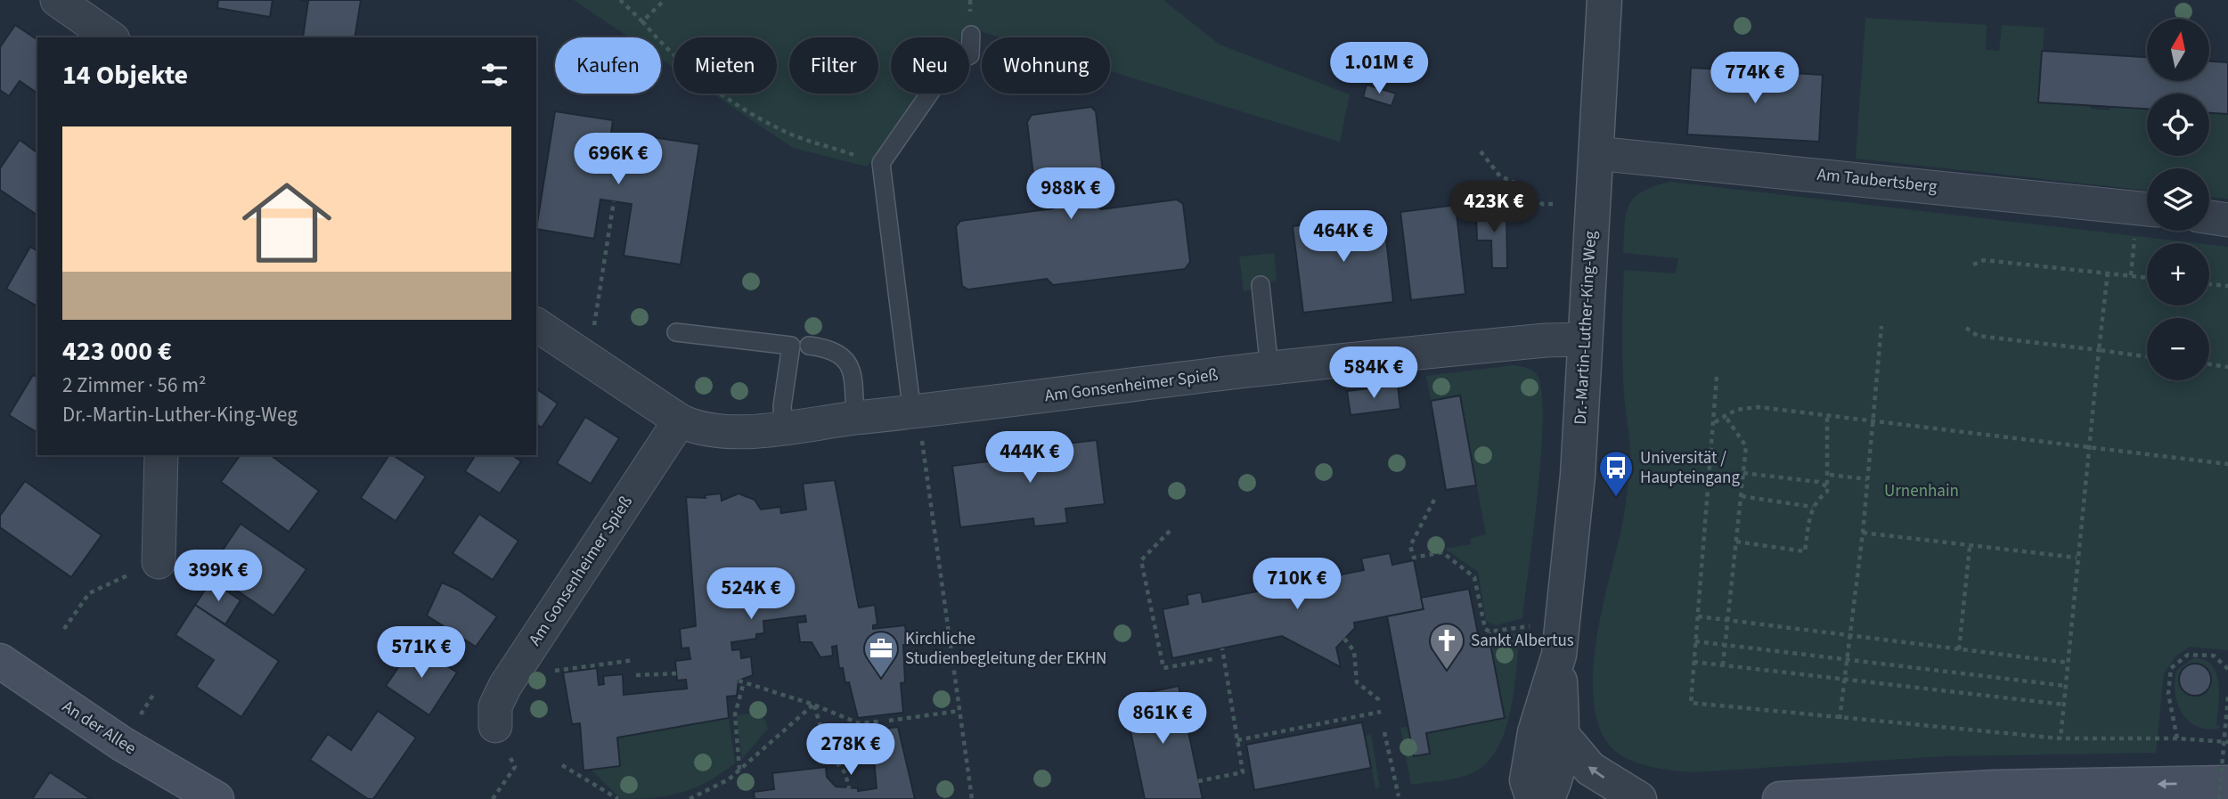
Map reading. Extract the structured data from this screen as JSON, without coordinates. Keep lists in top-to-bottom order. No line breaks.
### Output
{"streets":{"main road":["An der Allee"],"street":["Am Taubertsberg","Dr.-Martin-Luther-King-Weg","Am Gonsenheimer Spieß"]},"crossings":[["Am Taubertsberg","Dr.-Martin-Luther-King-Weg"],["Dr.-Martin-Luther-King-Weg","Am Gonsenheimer Spieß"]],"parks":["Urnenhain"],"places":{"bus stop":["Universität / Haupteingang"],"church":["Sankt Albertus"],"office":["Kirchliche Studienbegleitung der EKHN"]},"north":"top","page":{"map_buttons":["+","−"],"chip":["Kaufen","Mieten","Filter","Neu","Wohnung"],"heading":"14 Objekte","price":["1.01M €","774K €","696K €","988K €","423K €","464K €","584K €","444K €","399K €","710K €","524K €","571K €","861K €","278K €"],"list":[{"name":"423 000 €","note":"2 Zimmer · 56 m² · Dr.-Martin-Luther-King-Weg"}]}}
